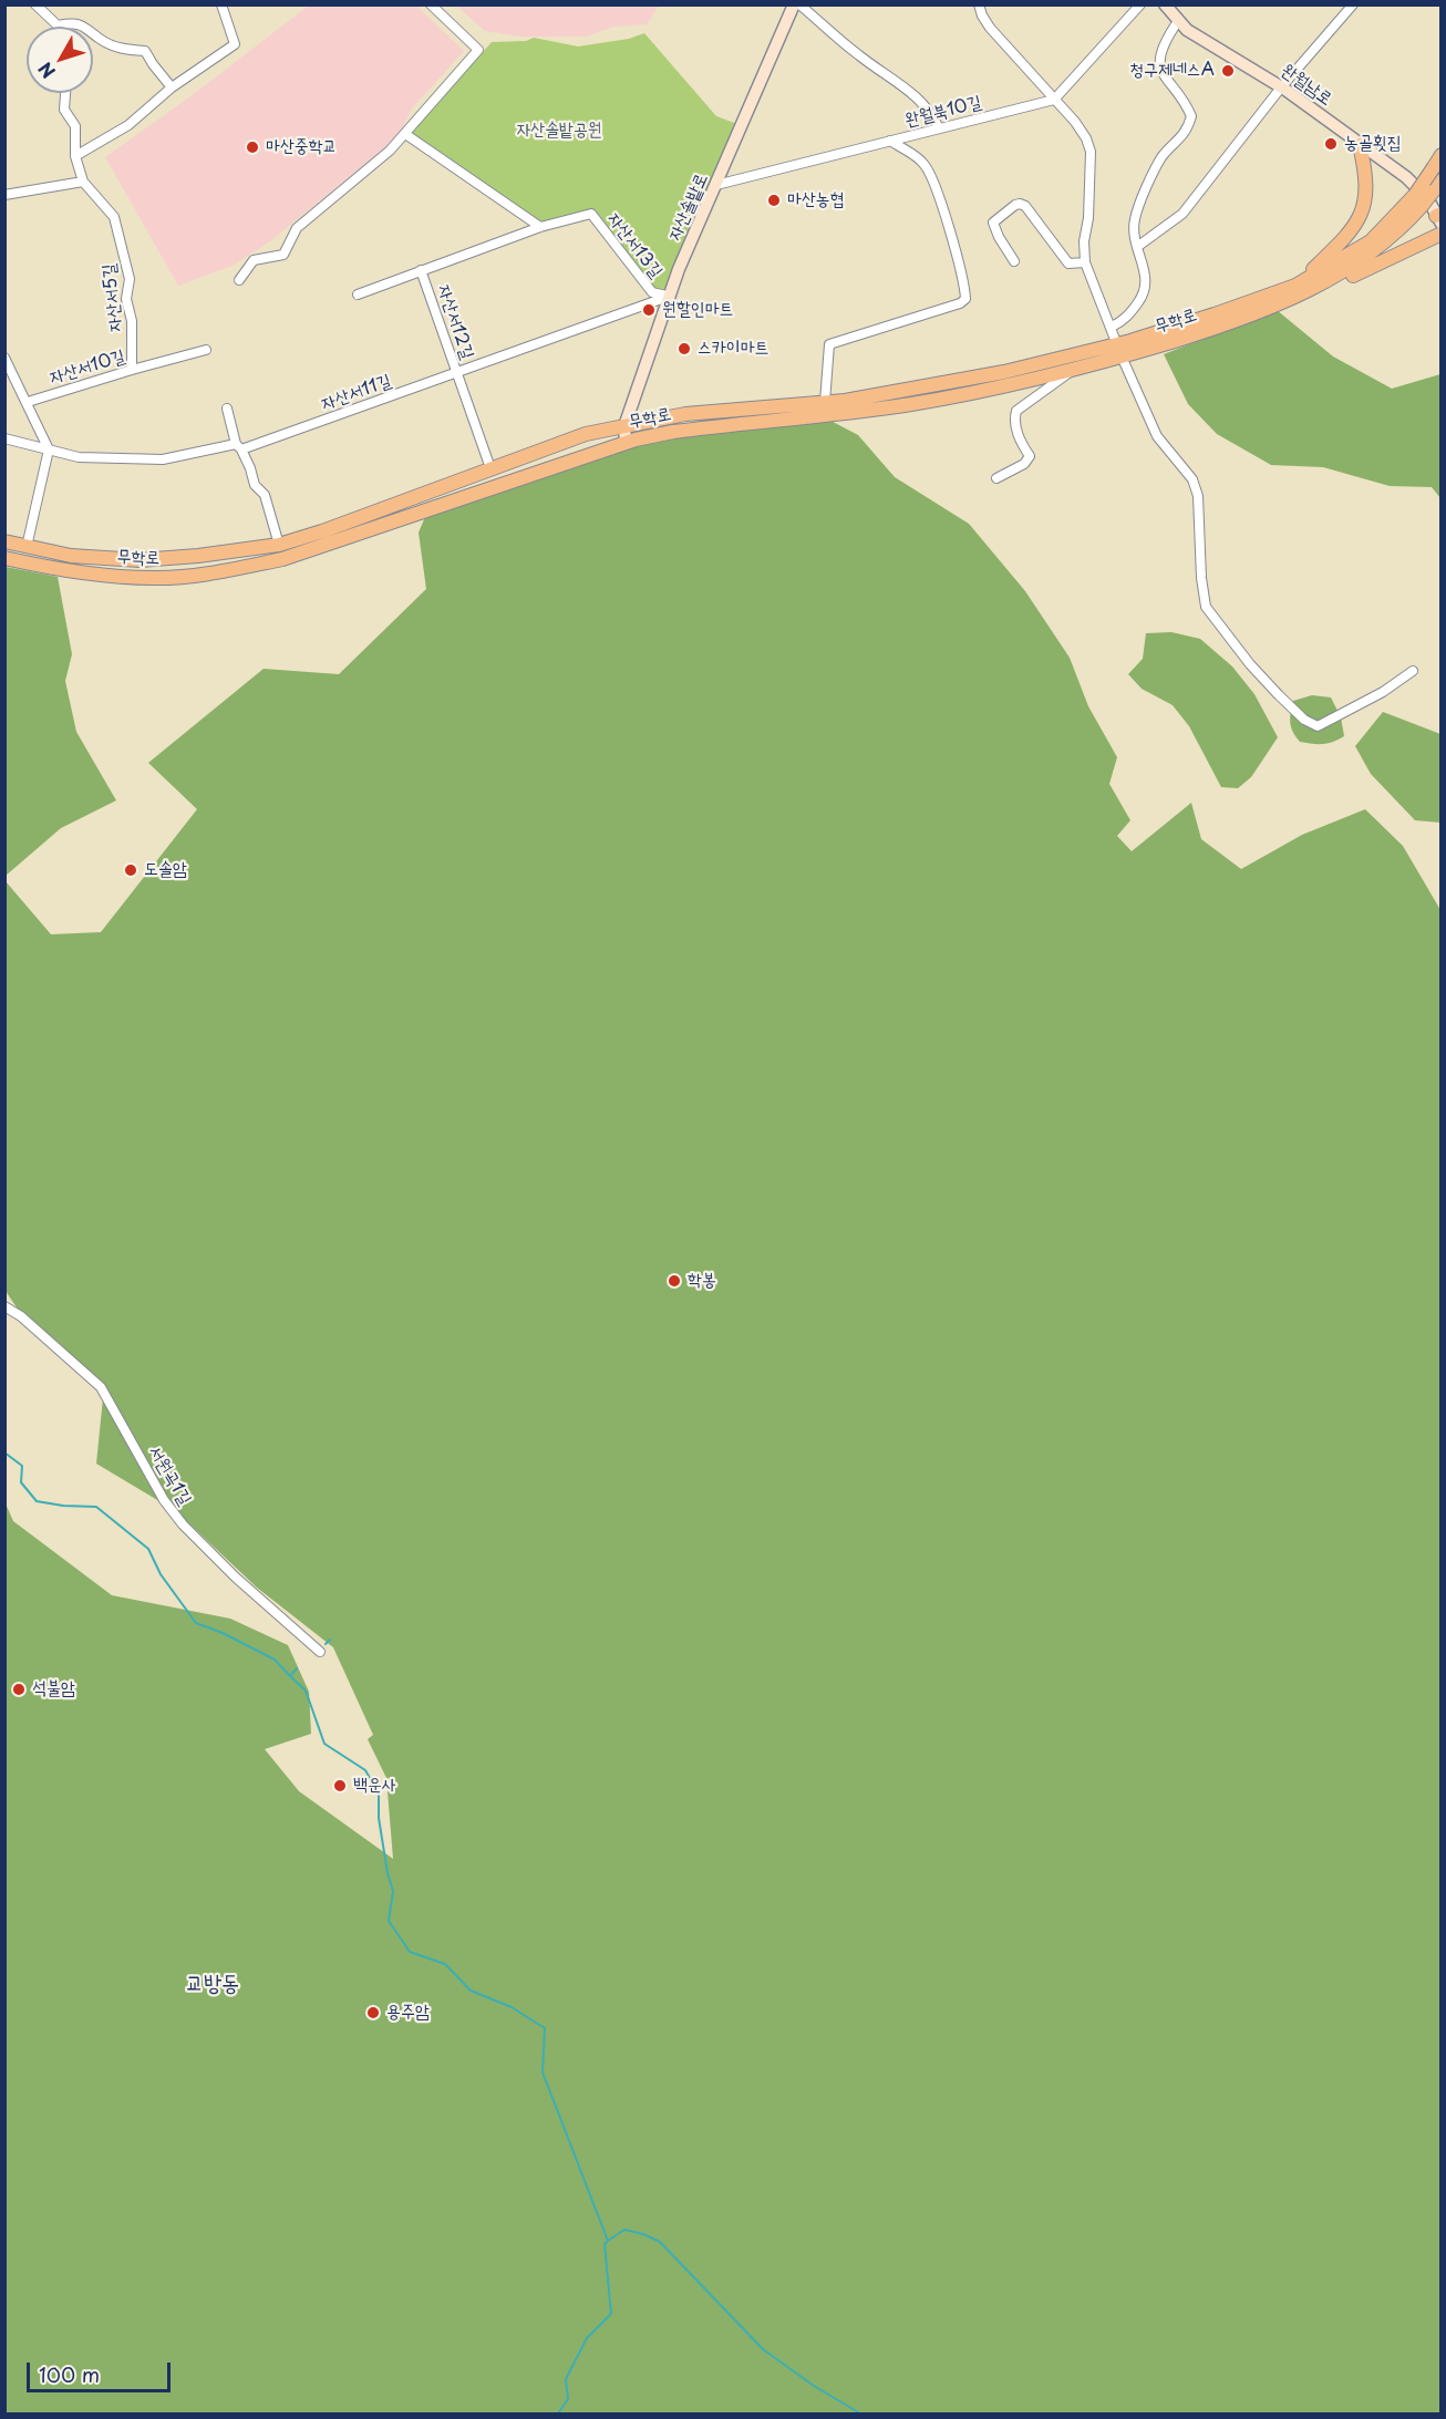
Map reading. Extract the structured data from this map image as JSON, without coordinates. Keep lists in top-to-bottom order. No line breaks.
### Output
{"streets":{"main road":["완월남로","자산솔밭로","무학로"],"street":["완월북10길","자산서13길","자산서5길","자산서12길","자산서10길","자산서11길","서원곡1길"]},"crossings":[["완월남로","무학로"],["완월북10길","자산솔밭로"],["자산솔밭로","자산서13길"],["자산솔밭로","무학로"],["자산솔밭로","자산서11길"],["자산서13길","자산서12길"],["자산서13길","자산서11길"],["자산서5길","자산서10길"],["무학로","자산서12길"],["자산서12길","자산서11길"]],"districts":["교방동"],"parks":["자산솔밭공원"],"places":["청구제네스A","농골횟집","마산중학교","마산농협","원할인마트","스카이마트","도솔암","학봉","석불암","백운사","용주암"],"scale_bar":"100 m","north":"bottom left"}
